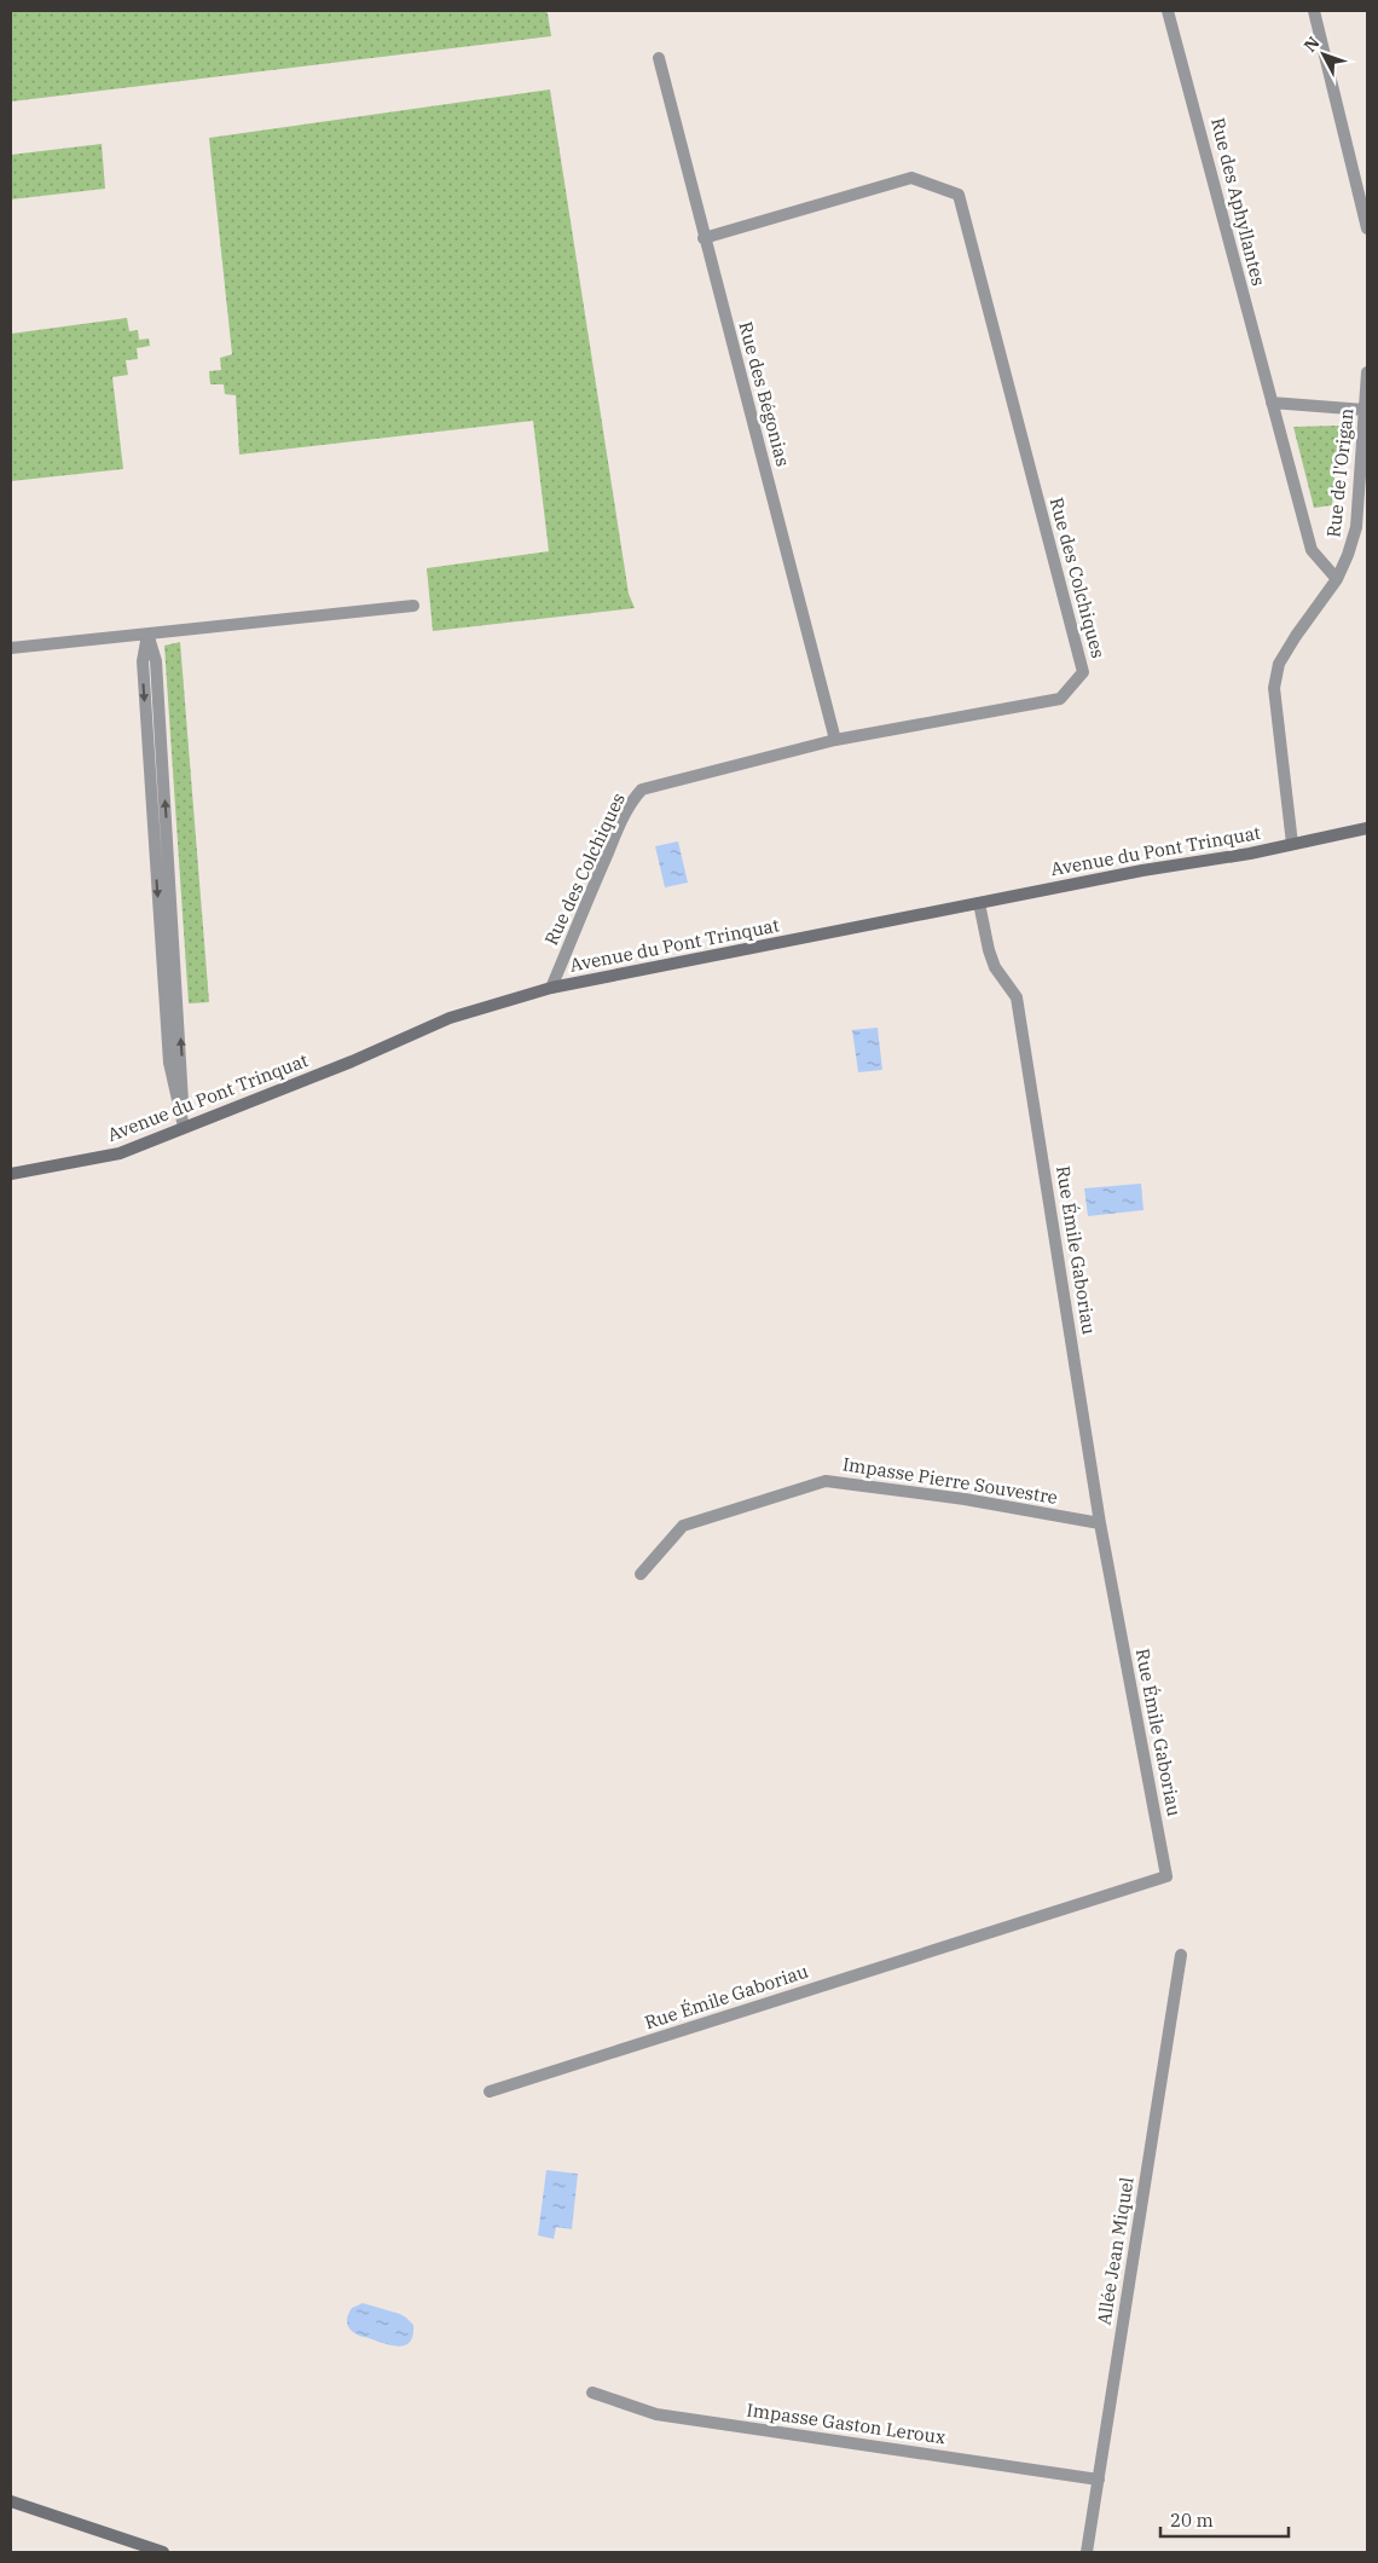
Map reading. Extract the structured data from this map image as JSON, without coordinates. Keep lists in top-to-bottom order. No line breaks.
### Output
{"streets":{"street":["Rue des Aphyllantes","Rue des Bégonias","Rue de l'Origan","Rue des Colchiques","Avenue du Pont Trinquat","Rue Émile Gaboriau","Impasse Pierre Souvestre","Allée Jean Miquel","Impasse Gaston Leroux"]},"crossings":[["Rue des Aphyllantes","Rue de l'Origan"],["Rue des Bégonias","Rue des Colchiques"],["Rue de l'Origan","Avenue du Pont Trinquat"],["Rue des Colchiques","Avenue du Pont Trinquat"],["Avenue du Pont Trinquat","Rue Émile Gaboriau"],["Rue Émile Gaboriau","Impasse Pierre Souvestre"],["Allée Jean Miquel","Impasse Gaston Leroux"]],"scale_bar":"20 m","north":"top left"}
